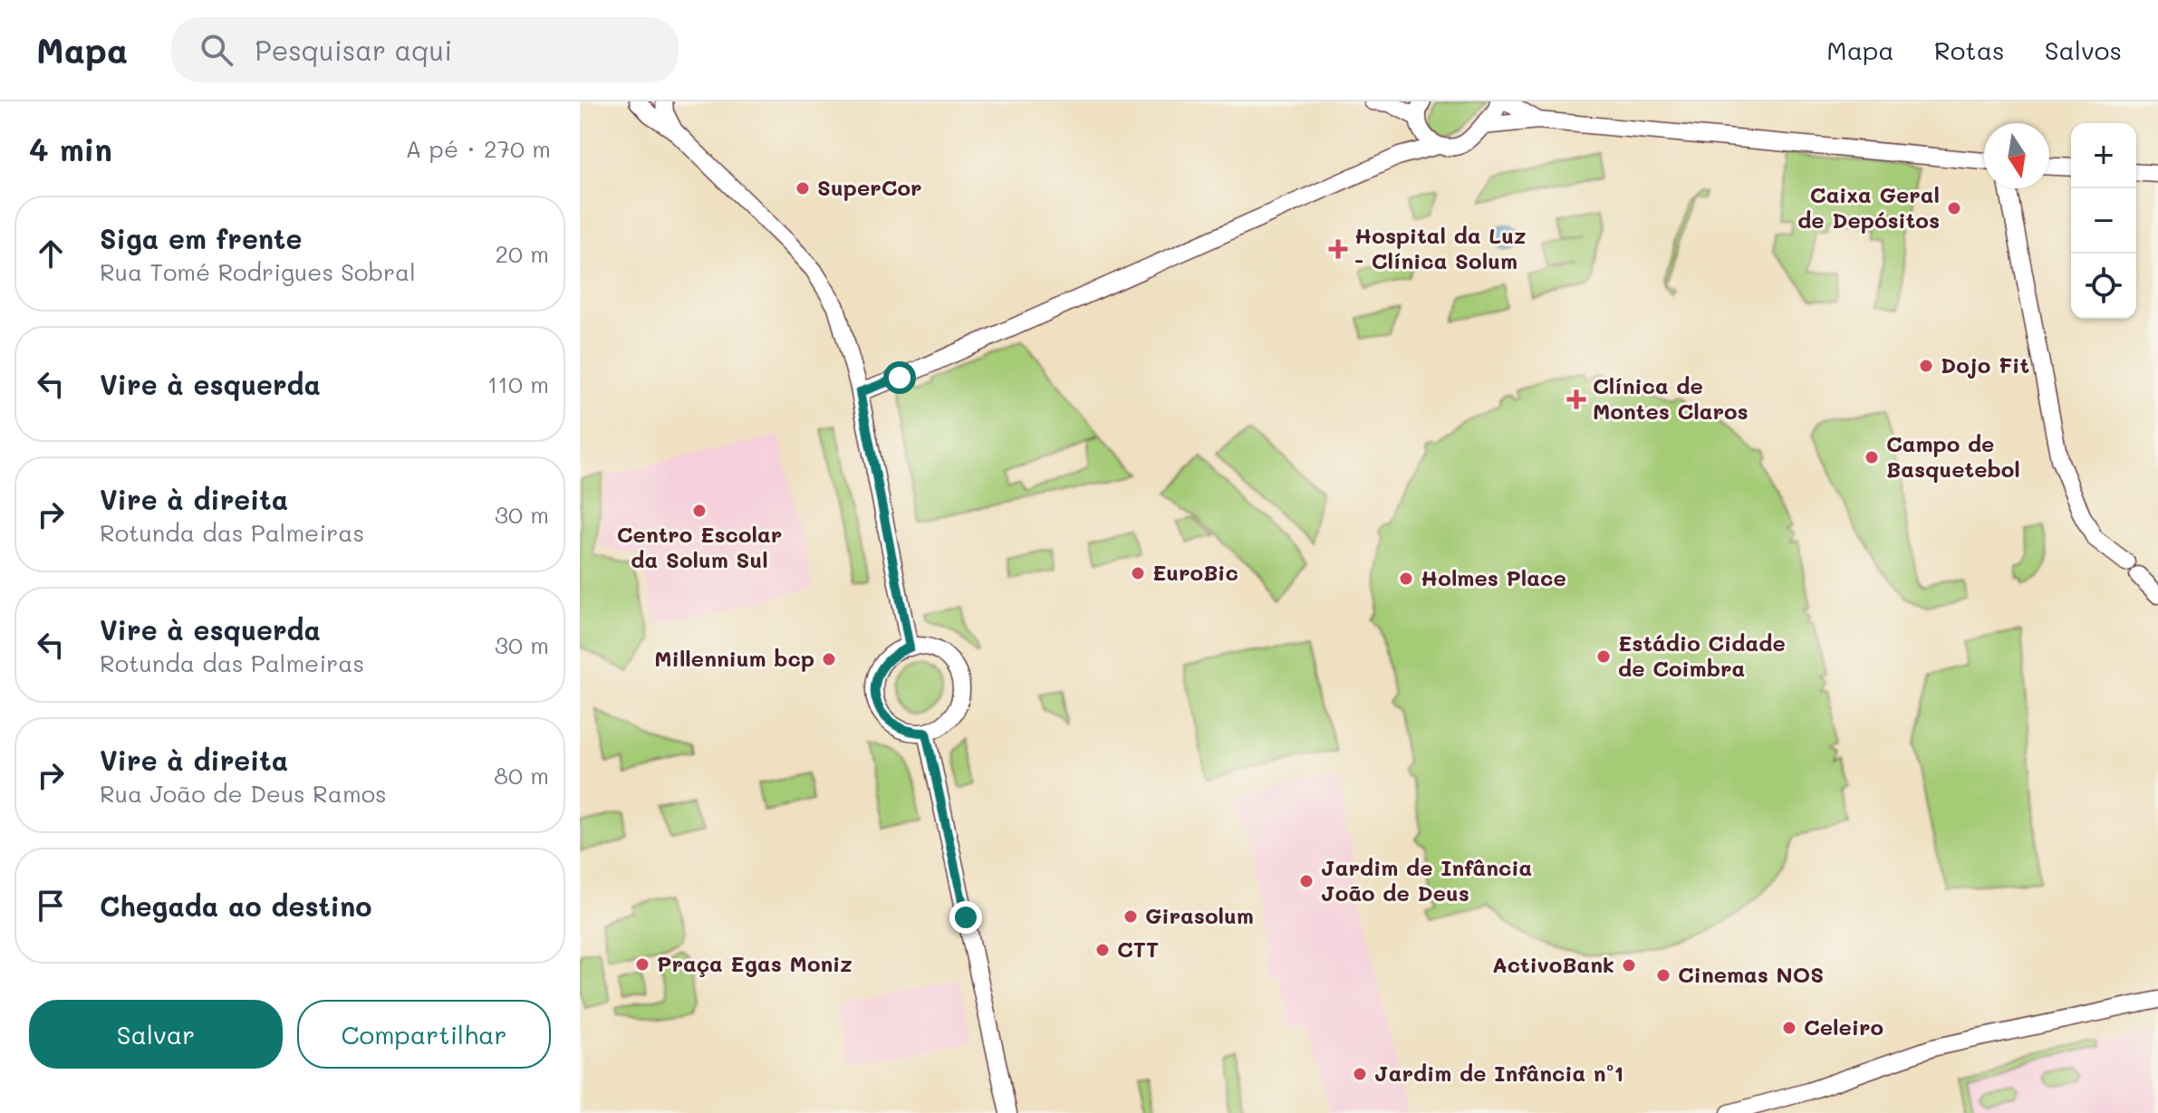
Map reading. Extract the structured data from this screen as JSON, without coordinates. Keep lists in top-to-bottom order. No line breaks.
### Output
{"places":{"other":["SuperCor","Caixa Geral de Depósitos","Dojo Fit","Campo de Basquetebol","Centro Escolar da Solum Sul","EuroBic","Holmes Place","Estádio Cidade de Coimbra","Millennium bcp","Jardim de Infância João de Deus","Girasolum","CTT","Praça Egas Moniz","ActivoBank","Cinemas NOS","Celeiro","Jardim de Infância nº1"],"health":["Hospital da Luz - Clínica Solum","Clínica de Montes Claros"]},"north":"bottom","page":{"header":"Mapa","search":"Pesquisar aqui","nav":["Mapa","Rotas","Salvos"],"heading":["4 min","A pé · 270 m"],"map_buttons":["+","−"],"list":[["Siga em frente","Rua Tomé Rodrigues Sobral","20 m"],["Vire à esquerda","110 m"],["Vire à direita","Rotunda das Palmeiras","30 m"],["Vire à esquerda","Rotunda das Palmeiras","30 m"],["Vire à direita","Rua João de Deus Ramos","80 m"],"Chegada ao destino"],"buttons":["Salvar","Compartilhar"]}}
